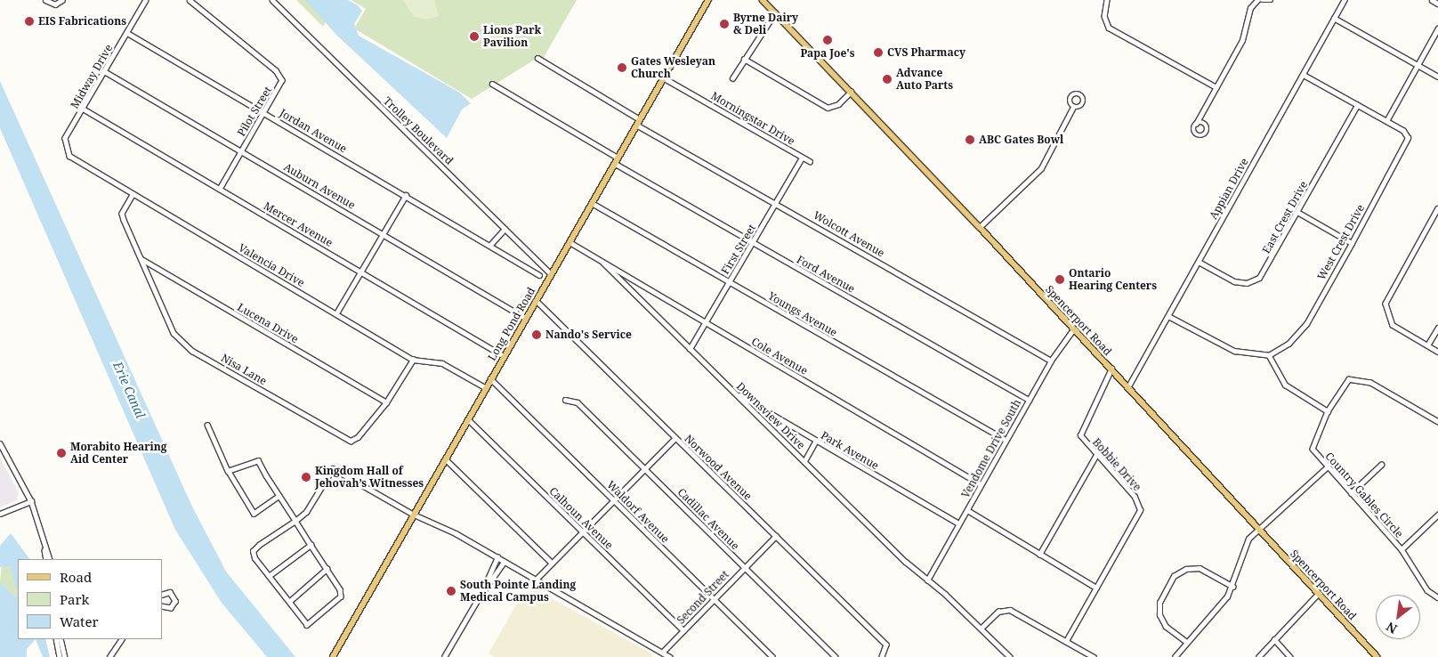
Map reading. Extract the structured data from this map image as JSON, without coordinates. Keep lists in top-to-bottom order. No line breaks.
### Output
{"streets":{"main road":["Spencerport Road","Long Pond Road"],"street":["Midway Drive","Pilot Street","Morningstar Drive","Jordan Avenue","Trolley Boulevard","Auburn Avenue","Appian Drive","East Crest Drive","Mercer Avenue","Wolcott Avenue","West Crest Drive","First Street","Valencia Drive","Ford Avenue","Youngs Avenue","Lucena Drive","Cole Avenue","Nisa Lane","Downsview Drive","Vendome Drive South","Park Avenue","Bobbie Drive","Norwood Avenue","Country Gables Circle","Waldorf Avenue","Calhoun Avenue","Cadillac Avenue","Second Street"]},"crossings":[["Midway Drive","Jordan Avenue"],["Midway Drive","Auburn Avenue"],["Midway Drive","Mercer Avenue"],["Midway Drive","Valencia Drive"],["Pilot Street","Jordan Avenue"],["Pilot Street","Auburn Avenue"],["Pilot Street","Mercer Avenue"],["Morningstar Drive","First Street"],["Morningstar Drive","Long Pond Road"],["Trolley Boulevard","Long Pond Road"],["Auburn Avenue","Long Pond Road"],["Appian Drive","East Crest Drive"],["Appian Drive","West Crest Drive"],["Appian Drive","Spencerport Road"],["East Crest Drive","West Crest Drive"],["Mercer Avenue","Long Pond Road"],["Wolcott Avenue","First Street"],["Wolcott Avenue","Long Pond Road"],["Wolcott Avenue","Vendome Drive South"],["First Street","Ford Avenue"],["First Street","Youngs Avenue"],["First Street","Cole Avenue"],["First Street","Downsview Drive"],["Valencia Drive","Long Pond Road"],["Valencia Drive","Nisa Lane"],["Ford Avenue","Long Pond Road"],["Ford Avenue","Vendome Drive South"],["Youngs Avenue","Long Pond Road"],["Youngs Avenue","Vendome Drive South"],["Spencerport Road","Vendome Drive South"],["Spencerport Road","Bobbie Drive"],["Lucena Drive","Nisa Lane"],["Long Pond Road","Cole Avenue"],["Long Pond Road","Norwood Avenue"],["Long Pond Road","Waldorf Avenue"],["Long Pond Road","Calhoun Avenue"],["Cole Avenue","Downsview Drive"],["Cole Avenue","Vendome Drive South"],["Downsview Drive","Vendome Drive South"],["Downsview Drive","Park Avenue"],["Vendome Drive South","Park Avenue"],["Norwood Avenue","Second Street"],["Waldorf Avenue","Second Street"],["Calhoun Avenue","Second Street"],["Cadillac Avenue","Second Street"]],"water":["Erie Canal"],"places":["EIS Fabrications","Byrne Dairy & Deli","Lions Park Pavilion","Papa Joe's","CVS Pharmacy","Gates Wesleyan Church","Advance Auto Parts","ABC Gates Bowl","Ontario Hearing Centers","Nando's Service","Morabito Hearing Aid Center","Kingdom Hall of Jehovah’s Witnesses","South Pointe Landing Medical Campus"],"legend":["Road","Park","Water"],"north":"bottom left"}
